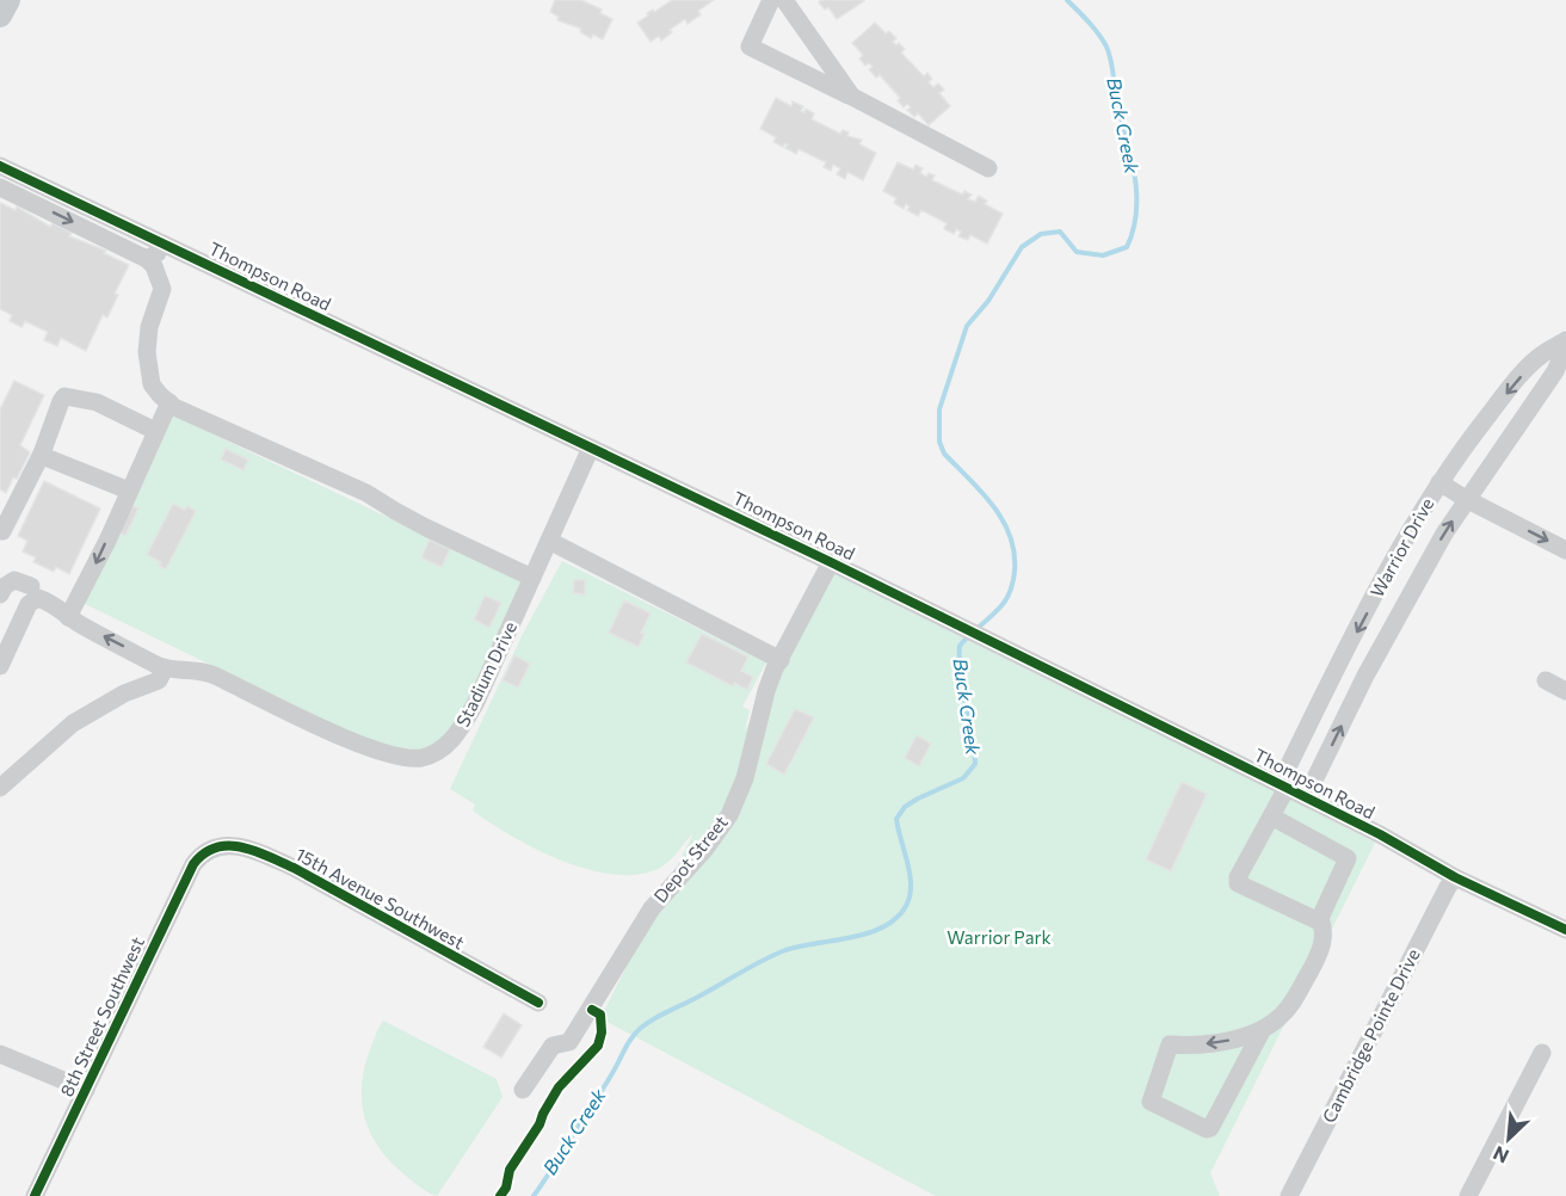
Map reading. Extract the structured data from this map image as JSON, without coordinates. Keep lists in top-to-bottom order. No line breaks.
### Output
{"streets":{"street":["Thompson Road","Warrior Drive","Stadium Drive","Depot Street","15th Avenue Southwest","8th Street Southwest","Cambridge Pointe Drive"]},"crossings":[["Thompson Road","Warrior Drive"],["Thompson Road","Stadium Drive"],["Thompson Road","Depot Street"],["Thompson Road","Cambridge Pointe Drive"],["15th Avenue Southwest","8th Street Southwest"]],"water":["Buck Creek"],"parks":["Warrior Park"],"north":"bottom left"}
